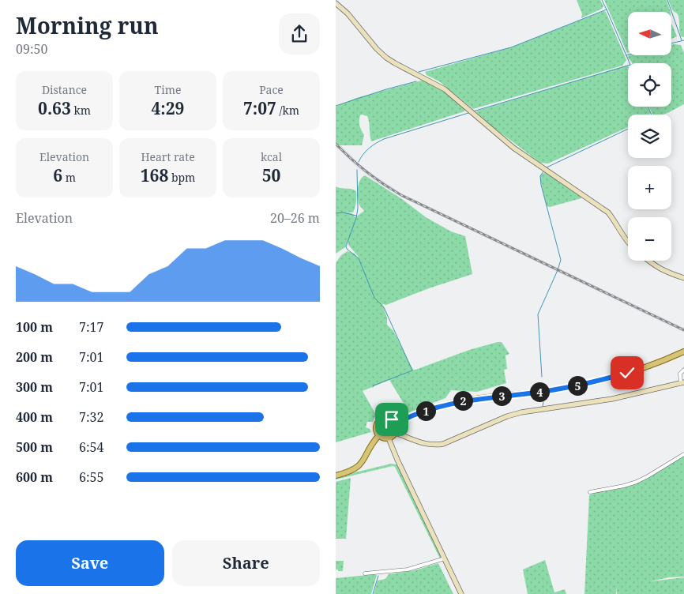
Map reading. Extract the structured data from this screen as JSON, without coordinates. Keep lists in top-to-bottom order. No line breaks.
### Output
{"north":"left","page":{"heading":["Morning run","09:50"],"map_buttons":["+","−"],"stats":[["Distance","0.63 km"],["Time","4:29"],["Pace","7:07 /km"],["Elevation","6 m"],["Heart rate","168 bpm"],["kcal","50"]],"chart":["Elevation","20–26 m"],"list":[{"name":"100 m","note":"7:17"},{"name":"200 m","note":"7:01"},{"name":"300 m","note":"7:01"},{"name":"400 m","note":"7:32"},{"name":"500 m","note":"6:54"},{"name":"600 m","note":"6:55"}],"pins":["5","4","3","2","1"],"buttons":["Save","Share"]}}
